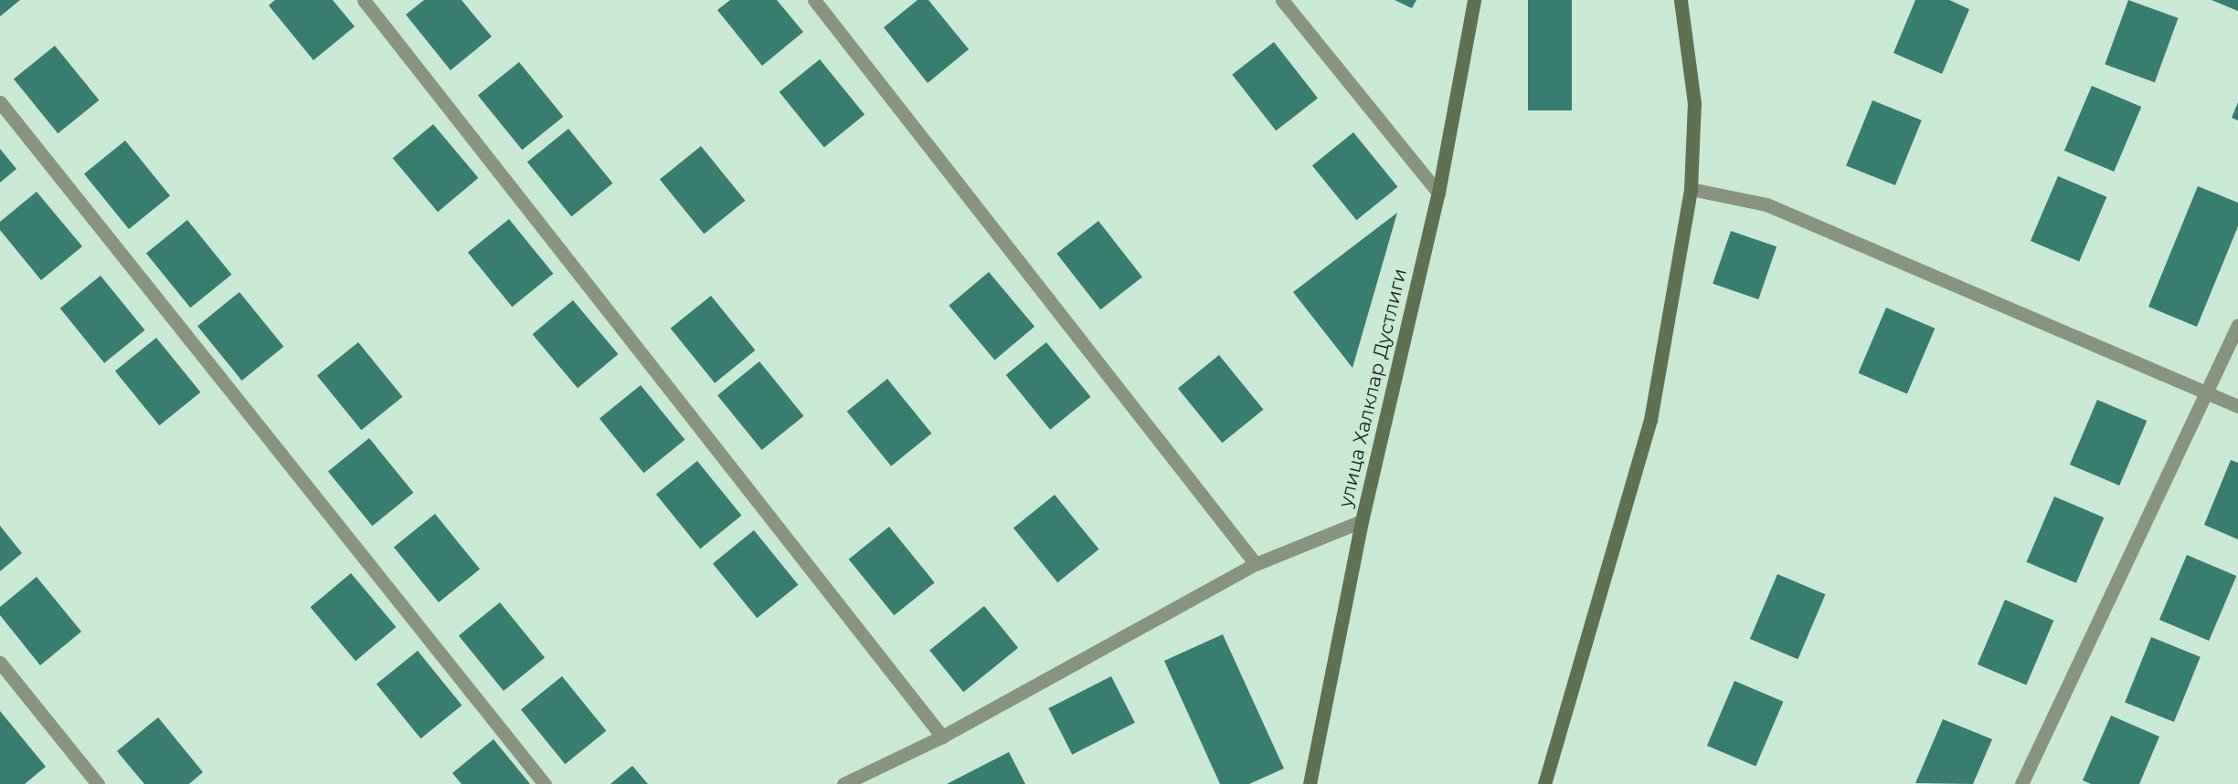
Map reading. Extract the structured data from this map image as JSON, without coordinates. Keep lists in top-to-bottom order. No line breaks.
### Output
{"streets":{"street":["улица Халклар Дустлиги"]}}
